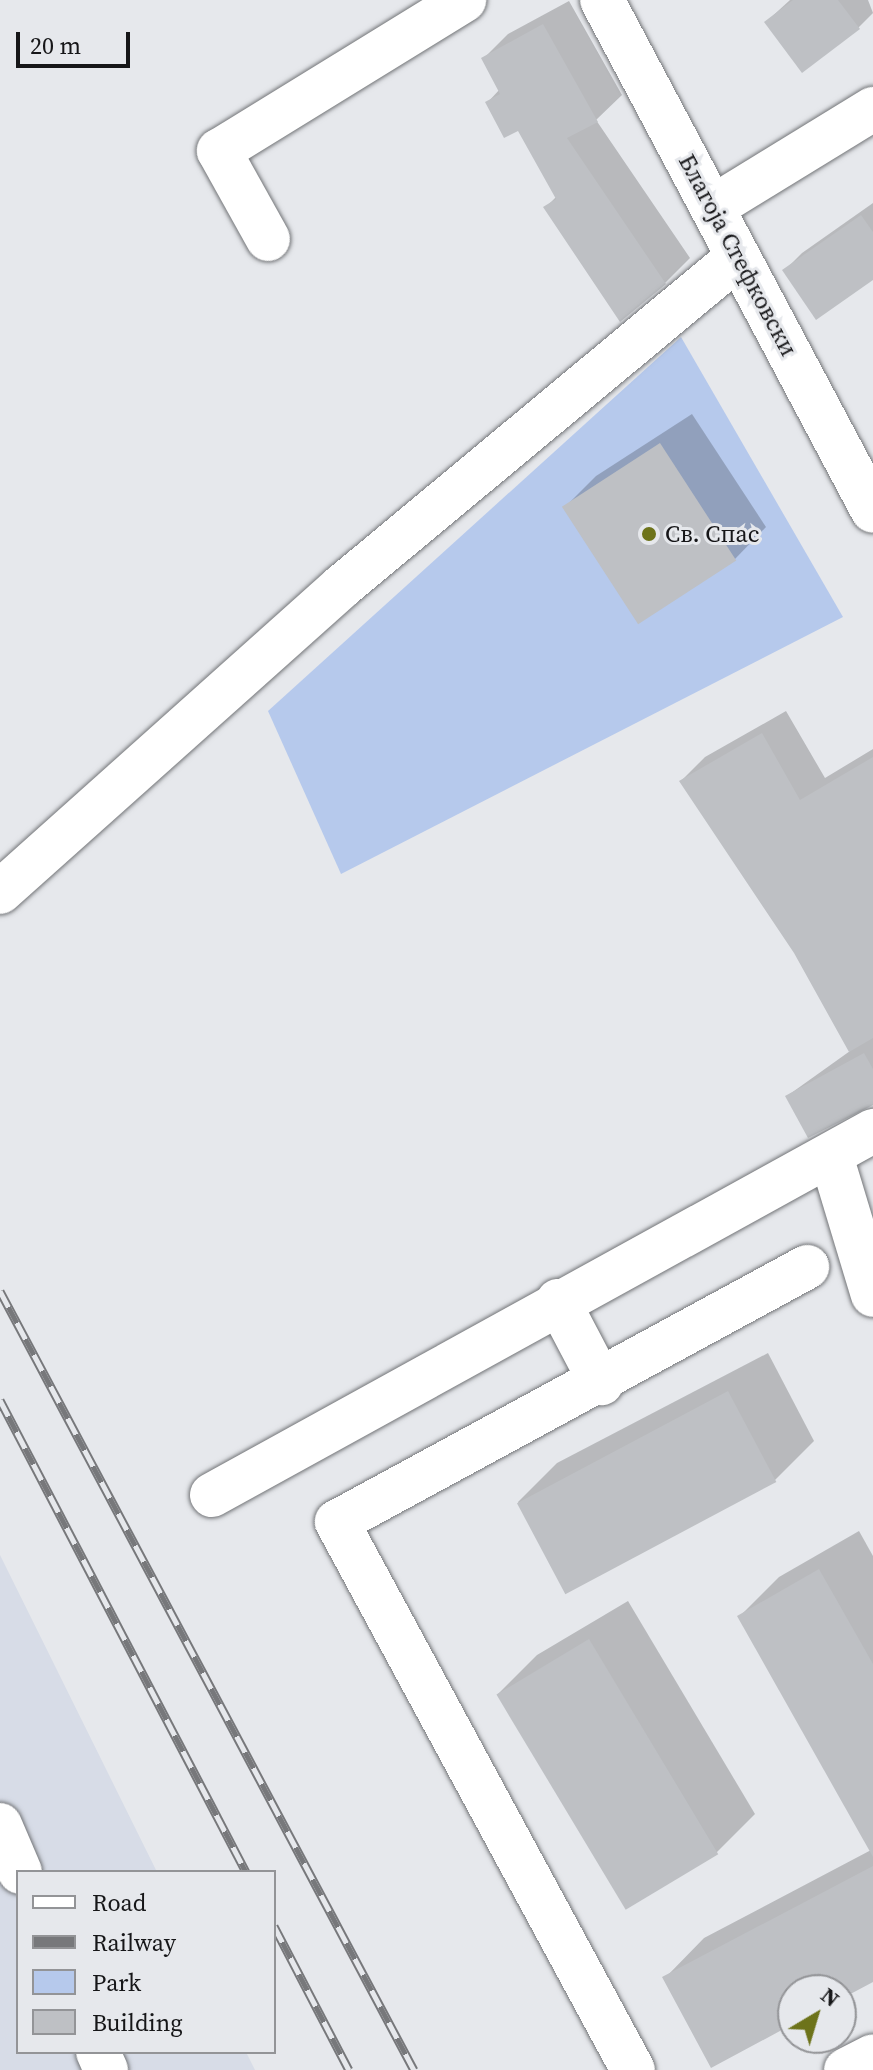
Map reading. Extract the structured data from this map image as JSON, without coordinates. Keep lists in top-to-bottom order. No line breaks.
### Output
{"streets":{"street":["Благоја Стефковски"]},"places":["Св. Спас"],"legend":["Road","Railway","Park","Building"],"scale_bar":"20 m","north":"top right"}
